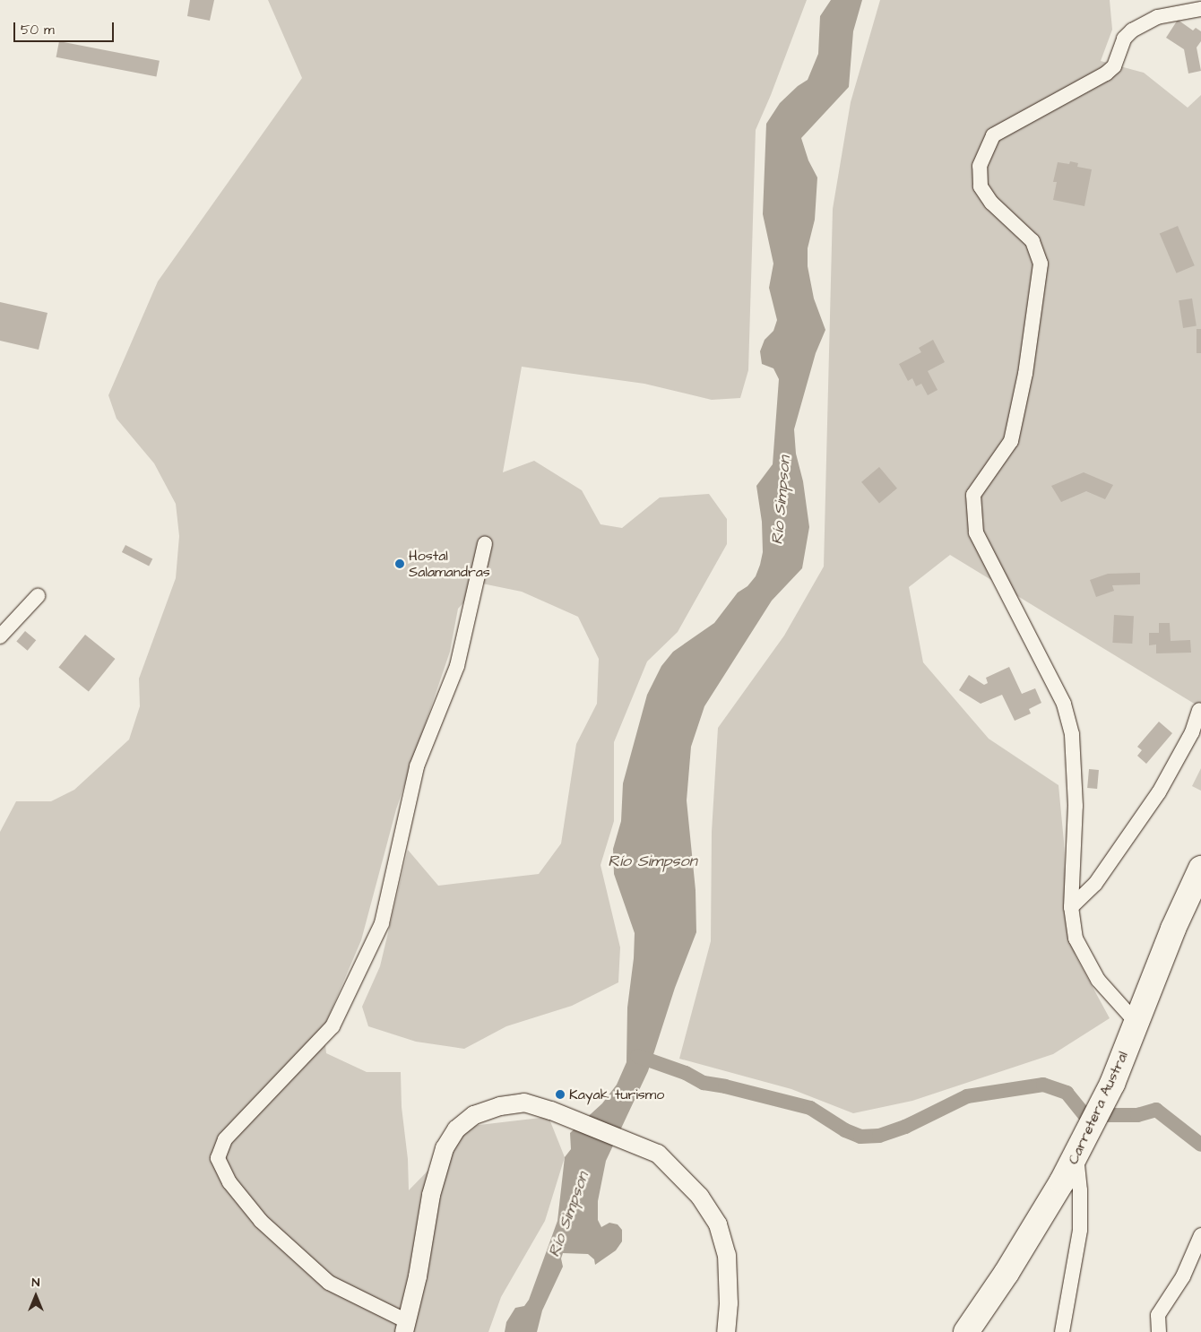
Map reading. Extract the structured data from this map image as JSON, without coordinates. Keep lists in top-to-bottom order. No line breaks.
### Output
{"streets":{"highway":["Carretera Austral"]},"water":["Río Simpson"],"places":["Hostal Salamandras","Kayak turismo"],"scale_bar":"50 m","north":"top"}
